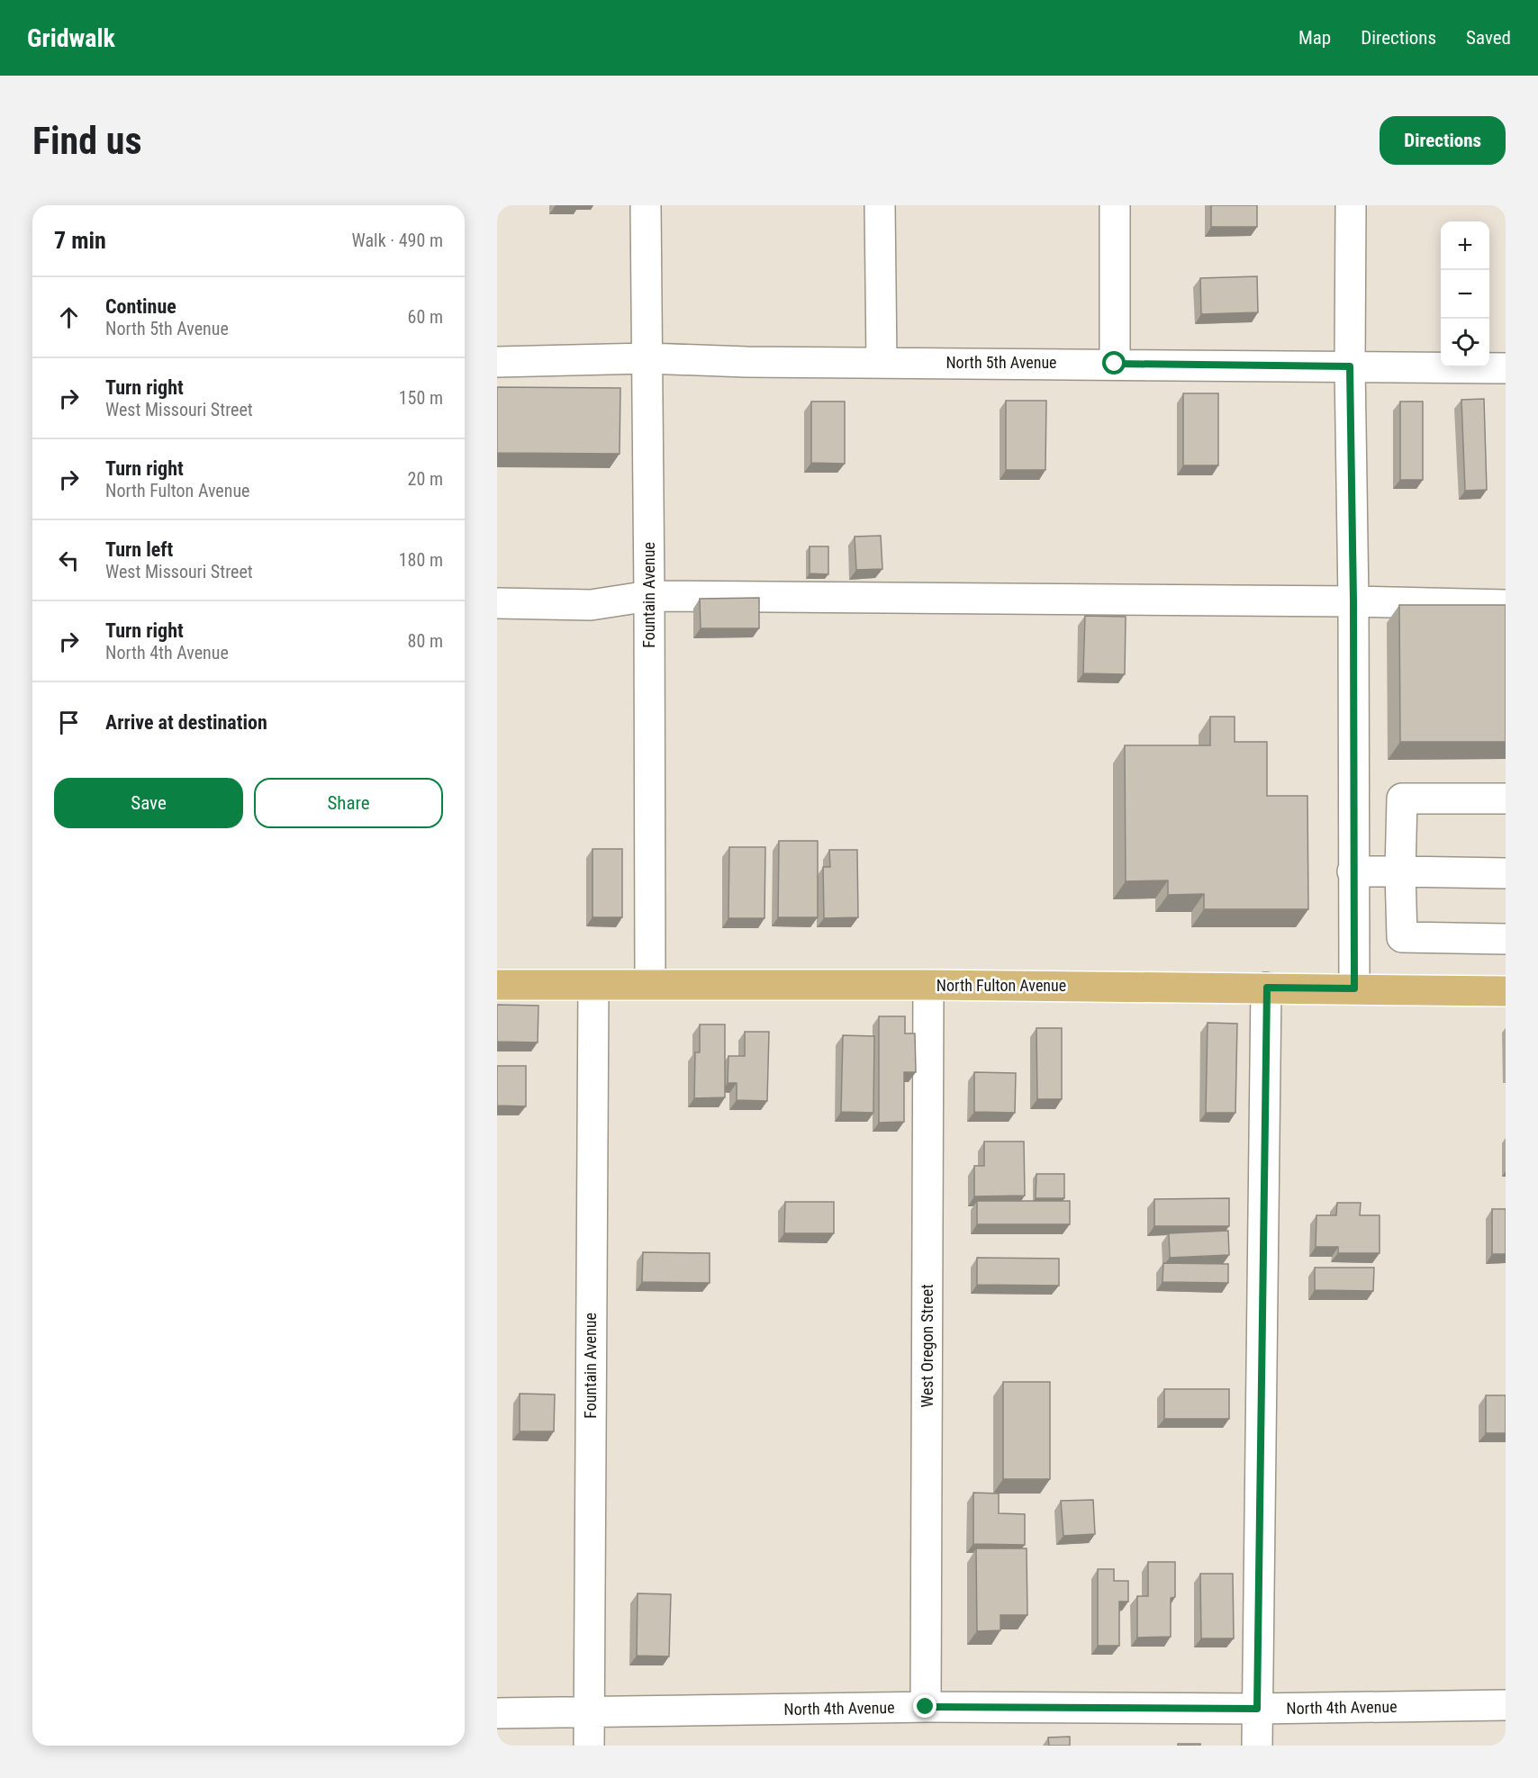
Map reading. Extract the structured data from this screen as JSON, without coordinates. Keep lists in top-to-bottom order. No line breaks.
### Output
{"streets":{"main road":["North Fulton Avenue"],"street":["North 5th Avenue","Fountain Avenue","West Oregon Street","North 4th Avenue"]},"crossings":[["North 5th Avenue","Fountain Avenue"],["Fountain Avenue","North Fulton Avenue"],["Fountain Avenue","North 4th Avenue"],["North Fulton Avenue","West Oregon Street"],["West Oregon Street","North 4th Avenue"]],"page":{"header":"Gridwalk","nav":["Map","Directions","Saved"],"buttons":["Directions",["Save","Share"]],"title":"Find us","heading":["7 min","Walk · 490 m"],"map_buttons":["+","−"],"list":[["Continue","North 5th Avenue","60 m"],["Turn right","West Missouri Street","150 m"],["Turn right","North Fulton Avenue","20 m"],["Turn left","West Missouri Street","180 m"],["Turn right","North 4th Avenue","80 m"],"Arrive at destination"]}}
